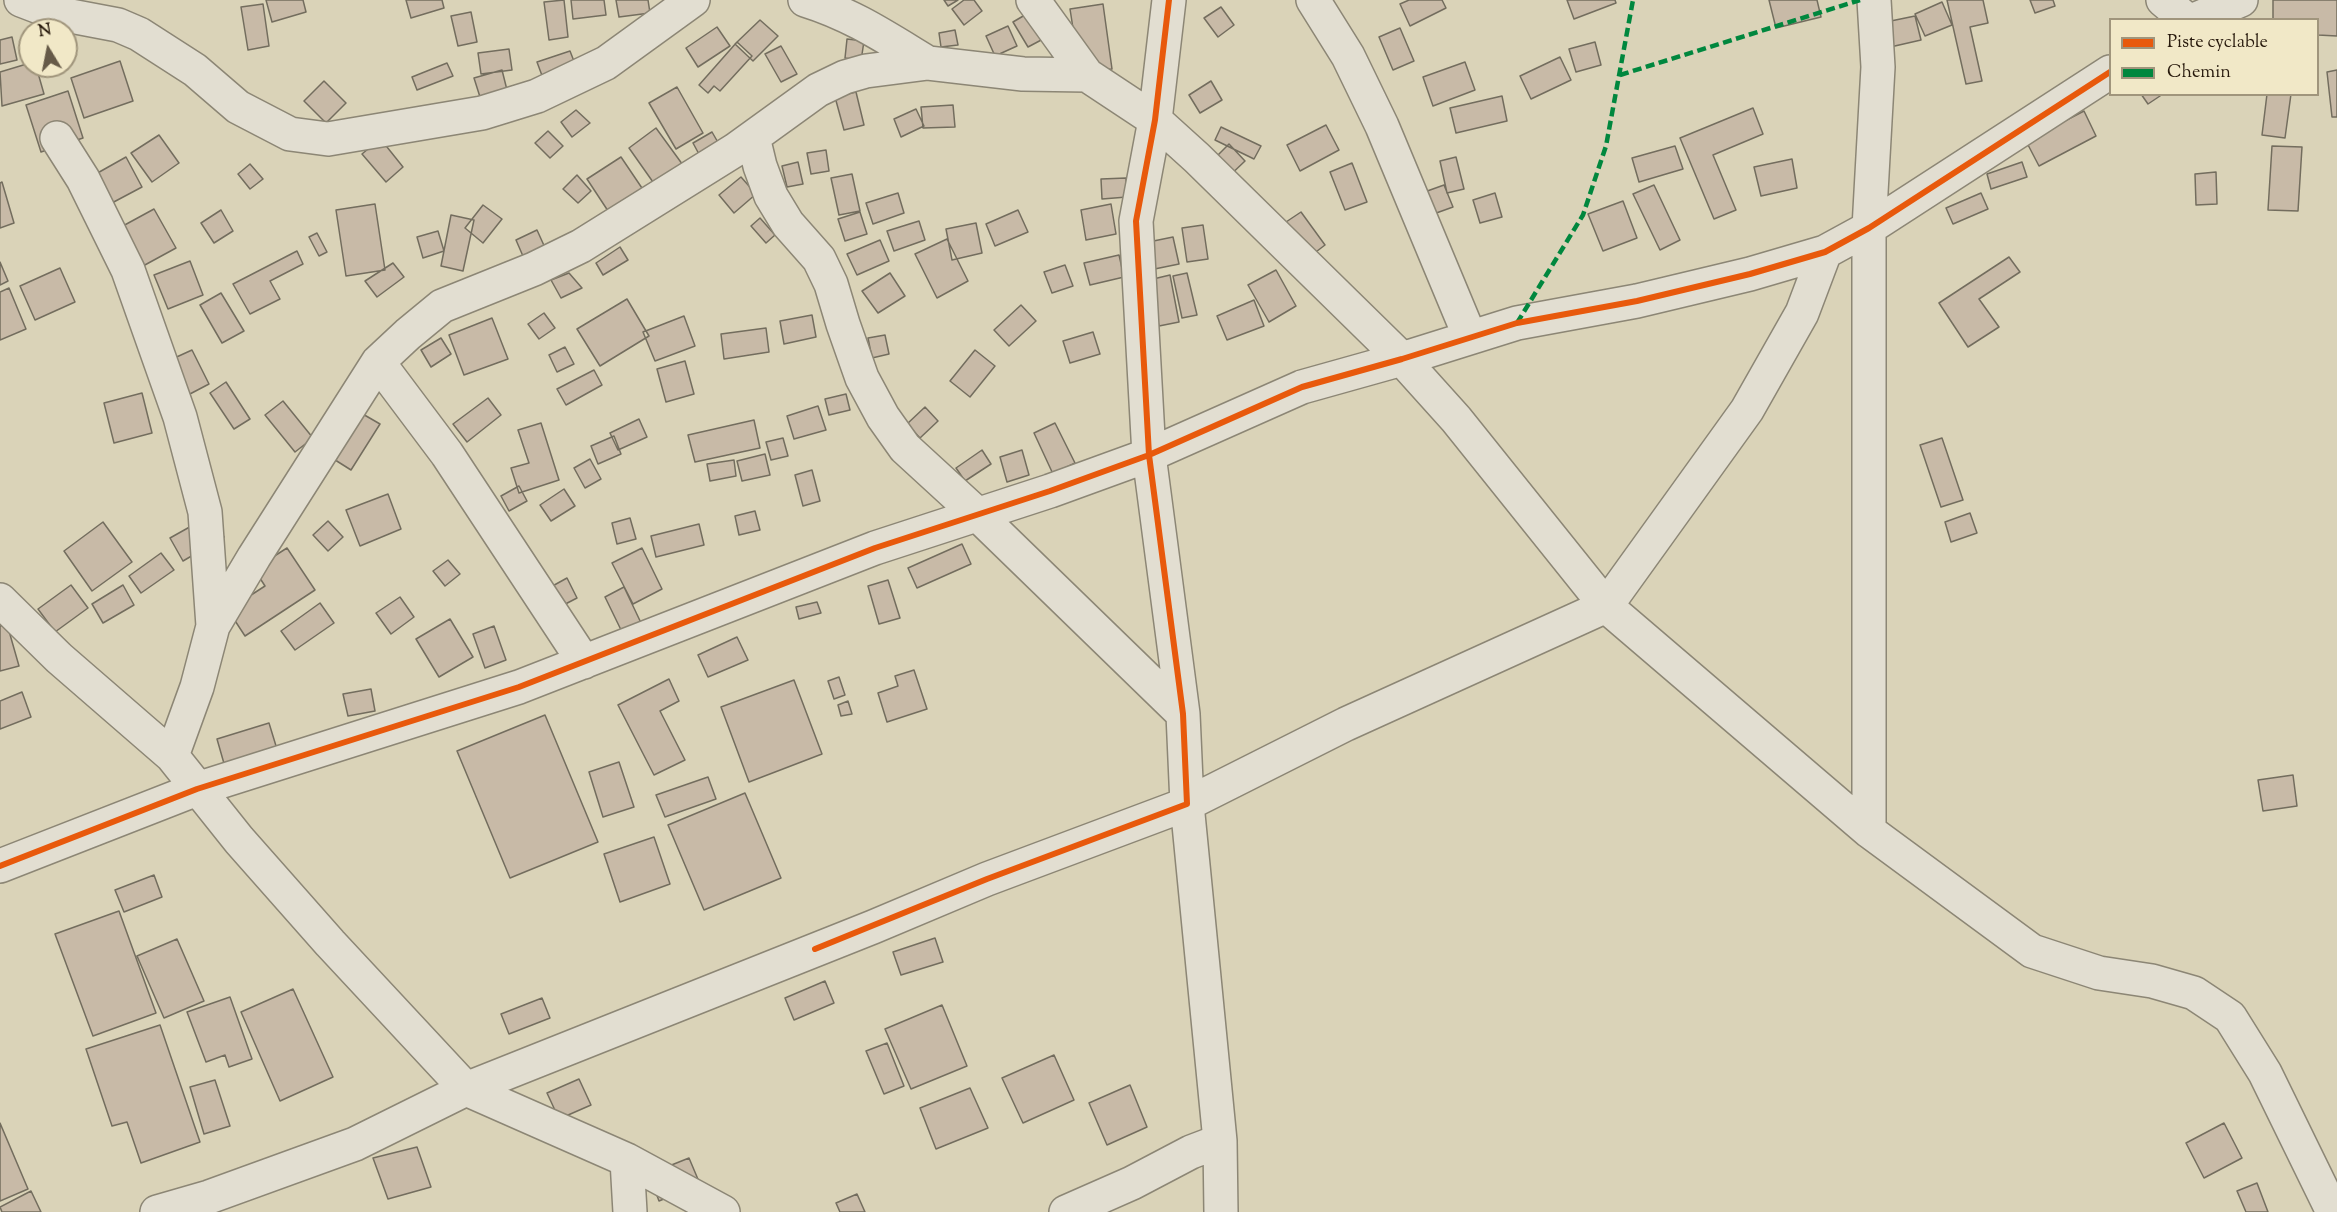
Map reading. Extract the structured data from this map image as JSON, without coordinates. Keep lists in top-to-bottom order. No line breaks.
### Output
{"legend":["Piste cyclable","Chemin"],"north":"top"}
